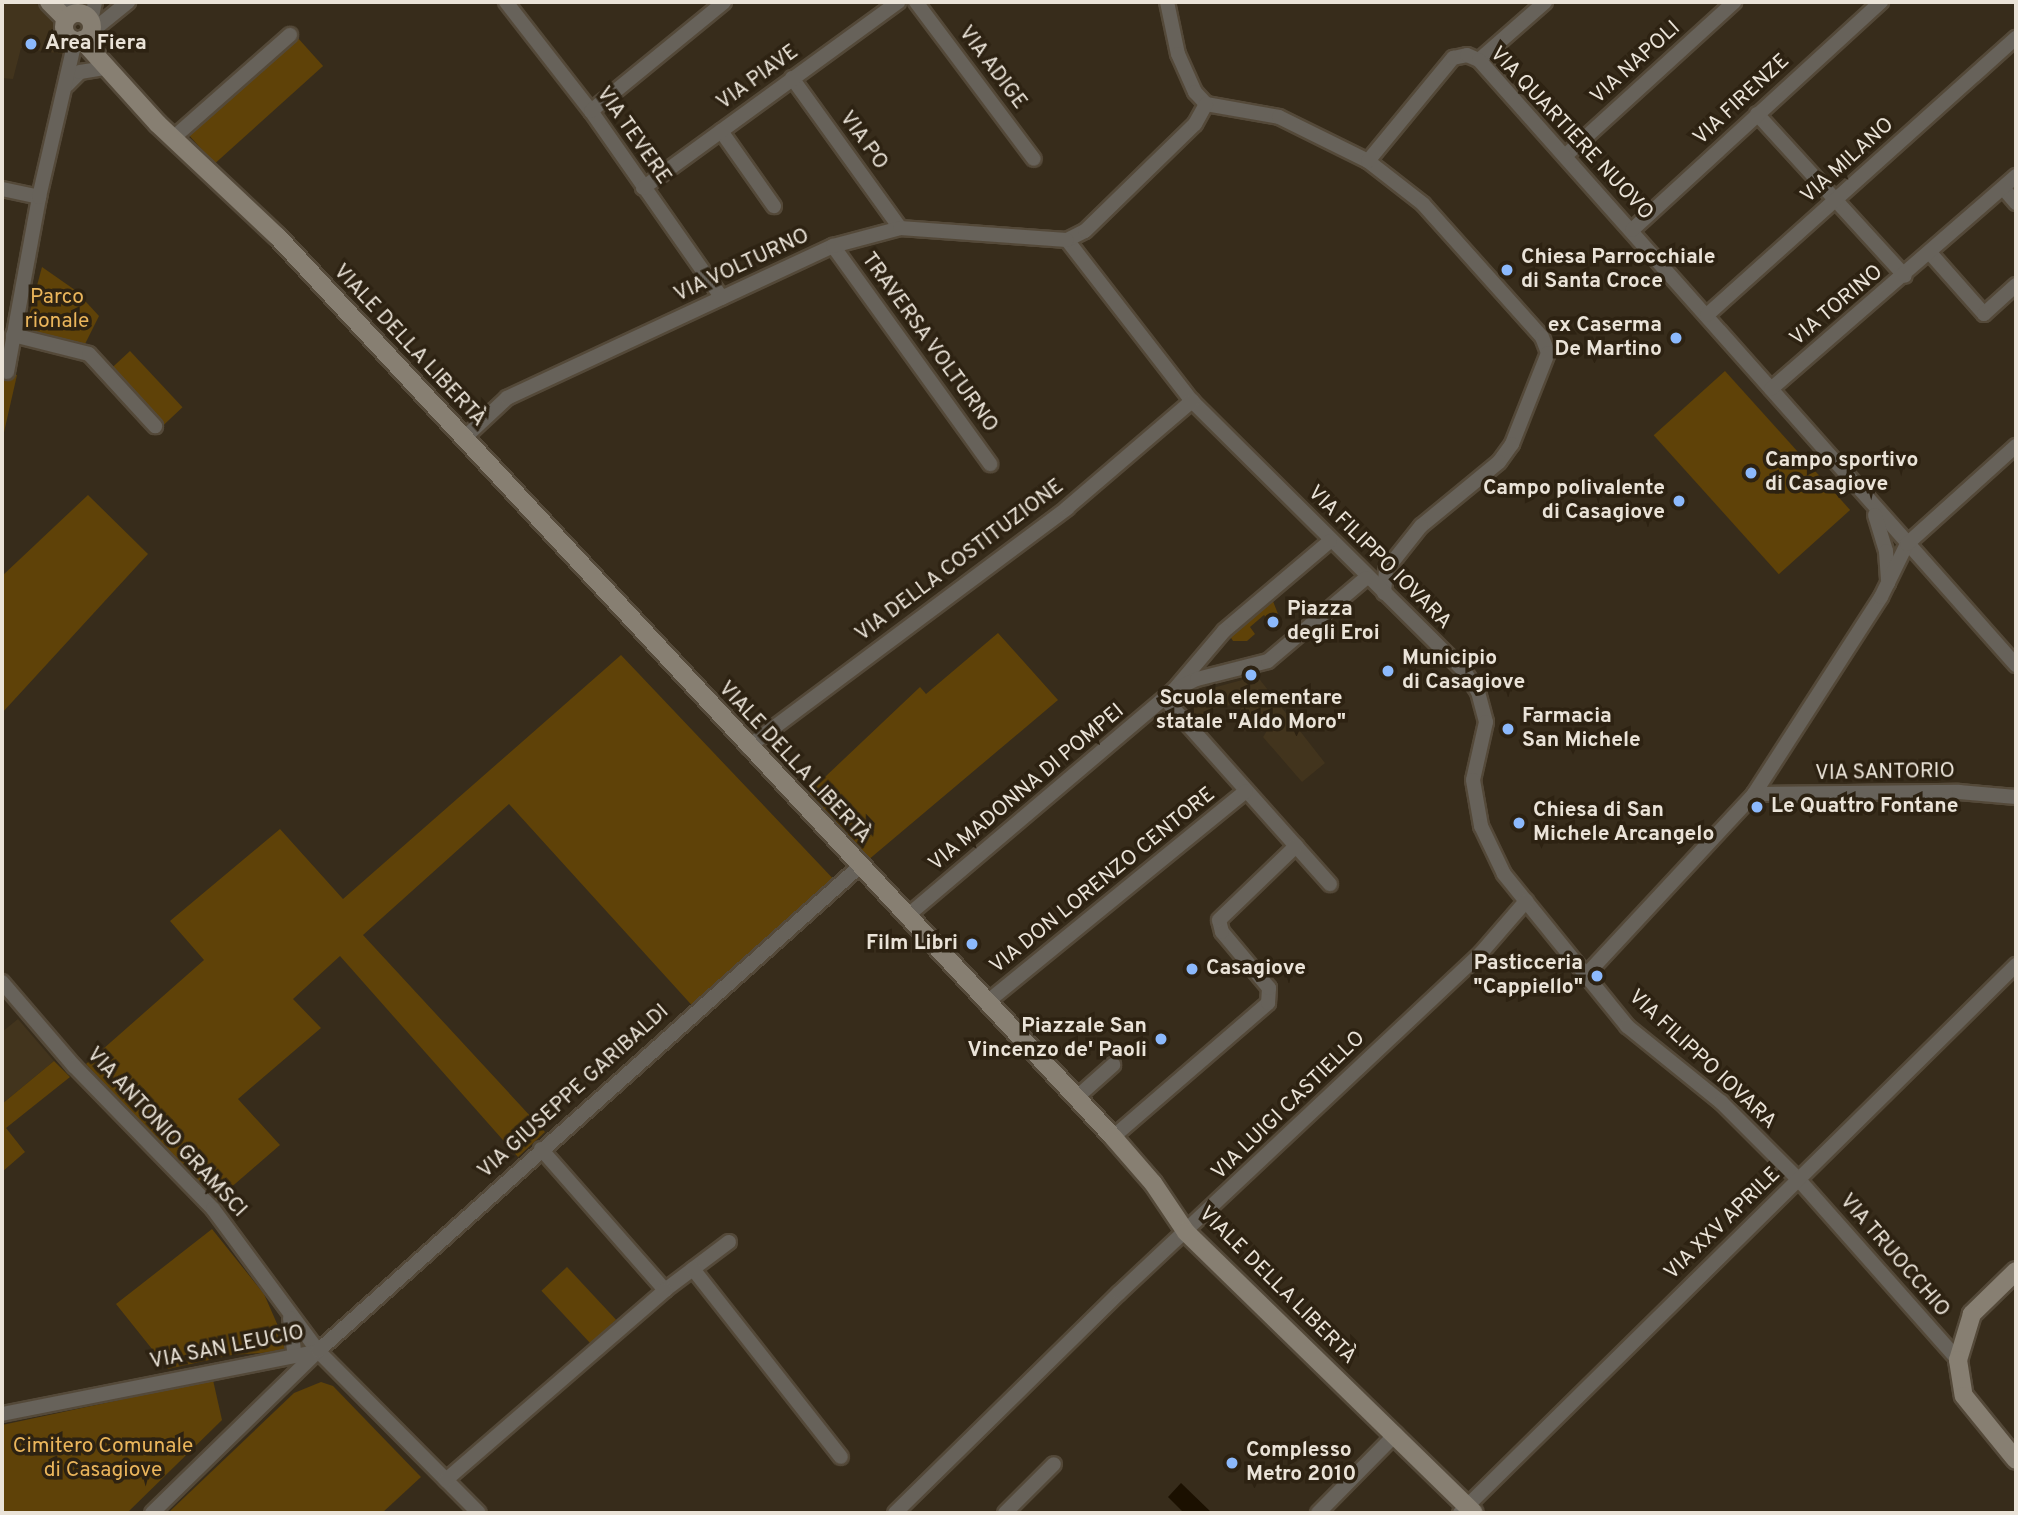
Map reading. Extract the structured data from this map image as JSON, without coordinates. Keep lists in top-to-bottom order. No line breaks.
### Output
{"streets":{"street":["VIA NAPOLI","VIA ADIGE","VIA PIAVE","VIA FIRENZE","VIA QUARTIERE NUOVO","VIA TEVERE","VIA PO","VIA MILANO","VIA VOLTURNO","VIA TORINO","TRAVERSA VOLTURNO","VIALE DELLA LIBERTÀ","VIA FILIPPO IOVARA","VIA DELLA COSTITUZIONE","VIA SANTORIO","VIA MADONNA DI POMPEI","VIA DON LORENZO CENTORE","VIA GIUSEPPE GARIBALDI","VIA LUIGI CASTIELLO","VIA ANTONIO GRAMSCI","VIA XXV APRILE","VIA TRUOCCHIO","VIA SAN LEUCIO"]},"crossings":[["VIA NAPOLI","VIA QUARTIERE NUOVO"],["VIA PIAVE","VIA TEVERE"],["VIA PIAVE","VIA PO"],["VIA FIRENZE","VIA QUARTIERE NUOVO"],["VIA QUARTIERE NUOVO","VIA MILANO"],["VIA QUARTIERE NUOVO","VIA TORINO"],["VIA TEVERE","VIA VOLTURNO"],["VIA PO","VIA VOLTURNO"],["VIA VOLTURNO","TRAVERSA VOLTURNO"],["VIA VOLTURNO","VIALE DELLA LIBERTÀ"],["VIA VOLTURNO","VIA FILIPPO IOVARA"],["VIALE DELLA LIBERTÀ","VIA DELLA COSTITUZIONE"],["VIALE DELLA LIBERTÀ","VIA MADONNA DI POMPEI"],["VIALE DELLA LIBERTÀ","VIA DON LORENZO CENTORE"],["VIALE DELLA LIBERTÀ","VIA GIUSEPPE GARIBALDI"],["VIALE DELLA LIBERTÀ","VIA LUIGI CASTIELLO"],["VIALE DELLA LIBERTÀ","VIA XXV APRILE"],["VIA FILIPPO IOVARA","VIA DELLA COSTITUZIONE"],["VIA FILIPPO IOVARA","VIA LUIGI CASTIELLO"],["VIA FILIPPO IOVARA","VIA XXV APRILE"],["VIA FILIPPO IOVARA","VIA TRUOCCHIO"],["VIA GIUSEPPE GARIBALDI","VIA ANTONIO GRAMSCI"],["VIA GIUSEPPE GARIBALDI","VIA SAN LEUCIO"],["VIA ANTONIO GRAMSCI","VIA SAN LEUCIO"],["VIA XXV APRILE","VIA TRUOCCHIO"]],"parks":["Parco rionale","Cimitero Comunale di Casagiove"],"places":["Area Fiera","Chiesa Parrocchiale di Santa Croce","ex Caserma De Martino","Campo sportivo di Casagiove","Campo polivalente di Casagiove","Piazza degli Eroi","Municipio di Casagiove","Scuola elementare statale \"Aldo Moro\"","Farmacia San Michele","Le Quattro Fontane","Chiesa di San Michele Arcangelo","Film Libri","Casagiove","Pasticceria \"Cappiello\"","Piazzale San Vincenzo de' Paoli","Complesso Metro 2010"]}
